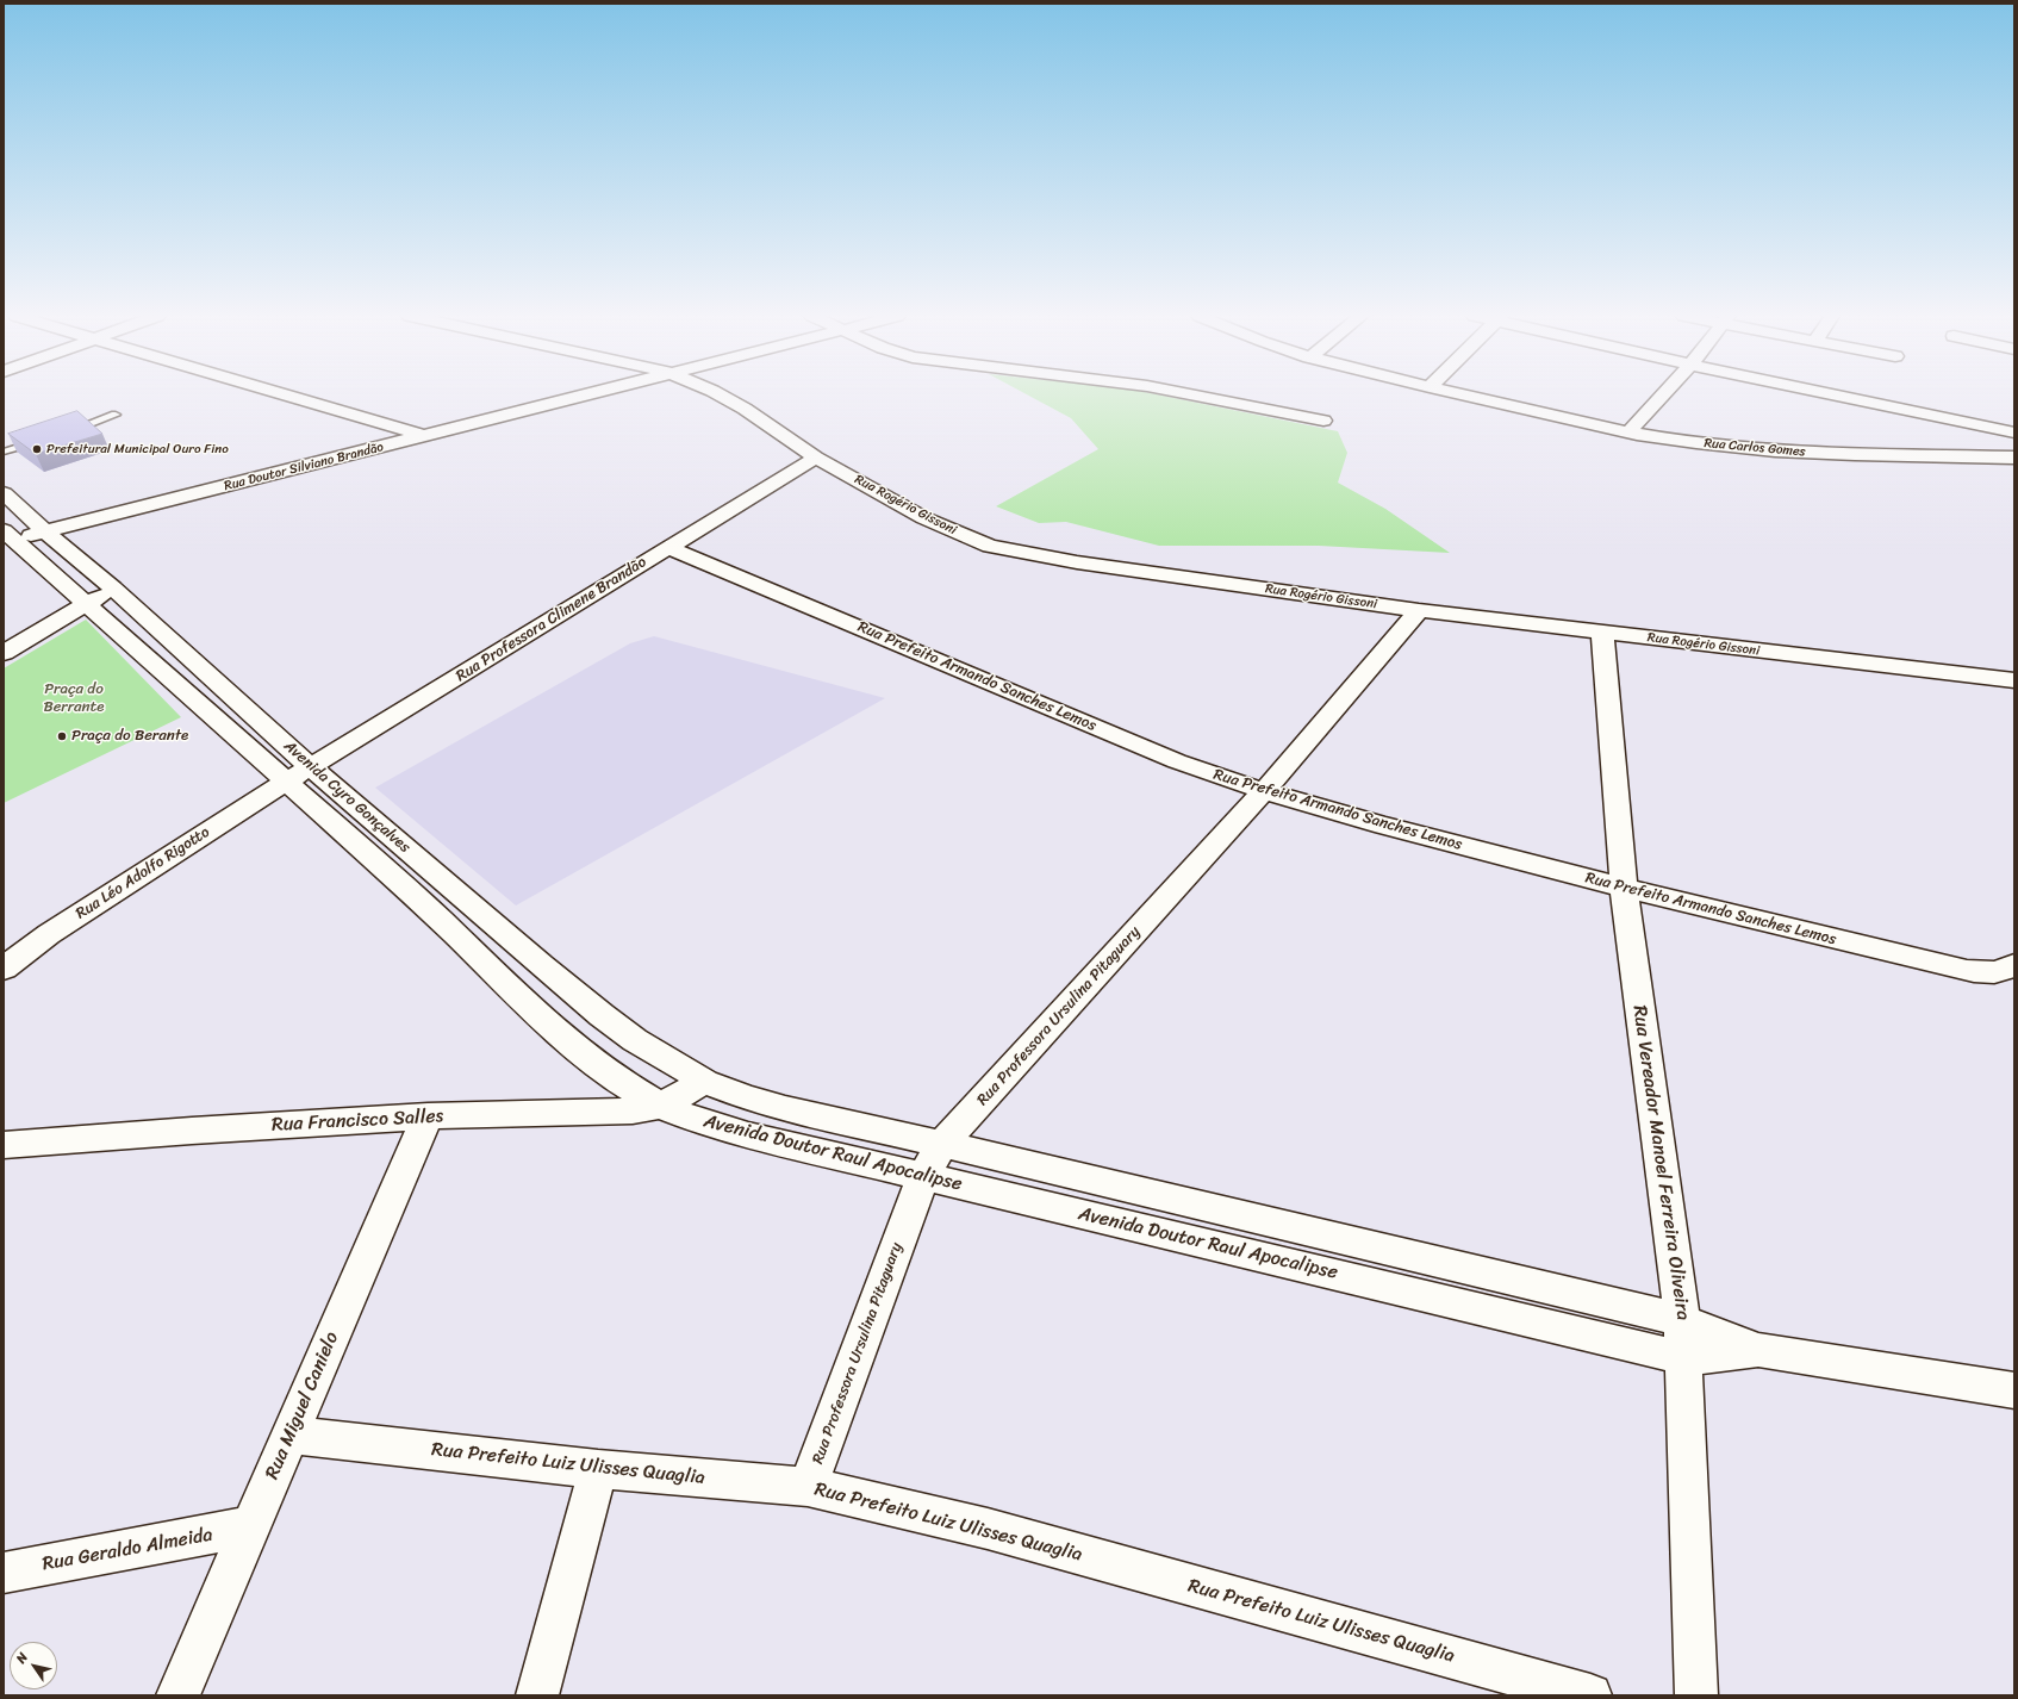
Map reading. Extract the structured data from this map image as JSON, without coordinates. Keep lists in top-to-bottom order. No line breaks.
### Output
{"streets":{"street":["Rua Carlos Gomes","Rua Doutor Silviano Brandão","Rua Rogério Gissoni","Rua Professora Climene Brandão","Rua Prefeito Armando Sanches Lemos","Avenida Cyro Gonçalves","Rua Léo Adolfo Rigotto","Rua Professora Ursulina Pitaguary","Rua Francisco Salles","Avenida Doutor Raul Apocalipse","Rua Vereador Manoel Ferreira Oliveira","Rua Miguel Canielo","Rua Prefeito Luiz Ulisses Quaglia","Rua Geraldo Almeida"]},"crossings":[["Rua Doutor Silviano Brandão","Avenida Cyro Gonçalves"],["Rua Rogério Gissoni","Rua Professora Climene Brandão"],["Rua Rogério Gissoni","Rua Professora Ursulina Pitaguary"],["Rua Rogério Gissoni","Rua Vereador Manoel Ferreira Oliveira"],["Rua Professora Climene Brandão","Rua Prefeito Armando Sanches Lemos"],["Rua Professora Climene Brandão","Avenida Cyro Gonçalves"],["Rua Professora Climene Brandão","Rua Léo Adolfo Rigotto"],["Rua Prefeito Armando Sanches Lemos","Rua Professora Ursulina Pitaguary"],["Rua Prefeito Armando Sanches Lemos","Rua Vereador Manoel Ferreira Oliveira"],["Avenida Cyro Gonçalves","Rua Léo Adolfo Rigotto"],["Avenida Cyro Gonçalves","Rua Francisco Salles"],["Avenida Cyro Gonçalves","Avenida Doutor Raul Apocalipse"],["Rua Professora Ursulina Pitaguary","Avenida Doutor Raul Apocalipse"],["Rua Professora Ursulina Pitaguary","Rua Prefeito Luiz Ulisses Quaglia"],["Rua Francisco Salles","Avenida Doutor Raul Apocalipse"],["Rua Francisco Salles","Rua Miguel Canielo"],["Avenida Doutor Raul Apocalipse","Rua Vereador Manoel Ferreira Oliveira"],["Rua Miguel Canielo","Rua Prefeito Luiz Ulisses Quaglia"],["Rua Miguel Canielo","Rua Geraldo Almeida"]],"parks":["Praça do Berrante"],"places":["Prefeitural Municipal Ouro Fino","Praça do Berante"],"north":"top left"}
